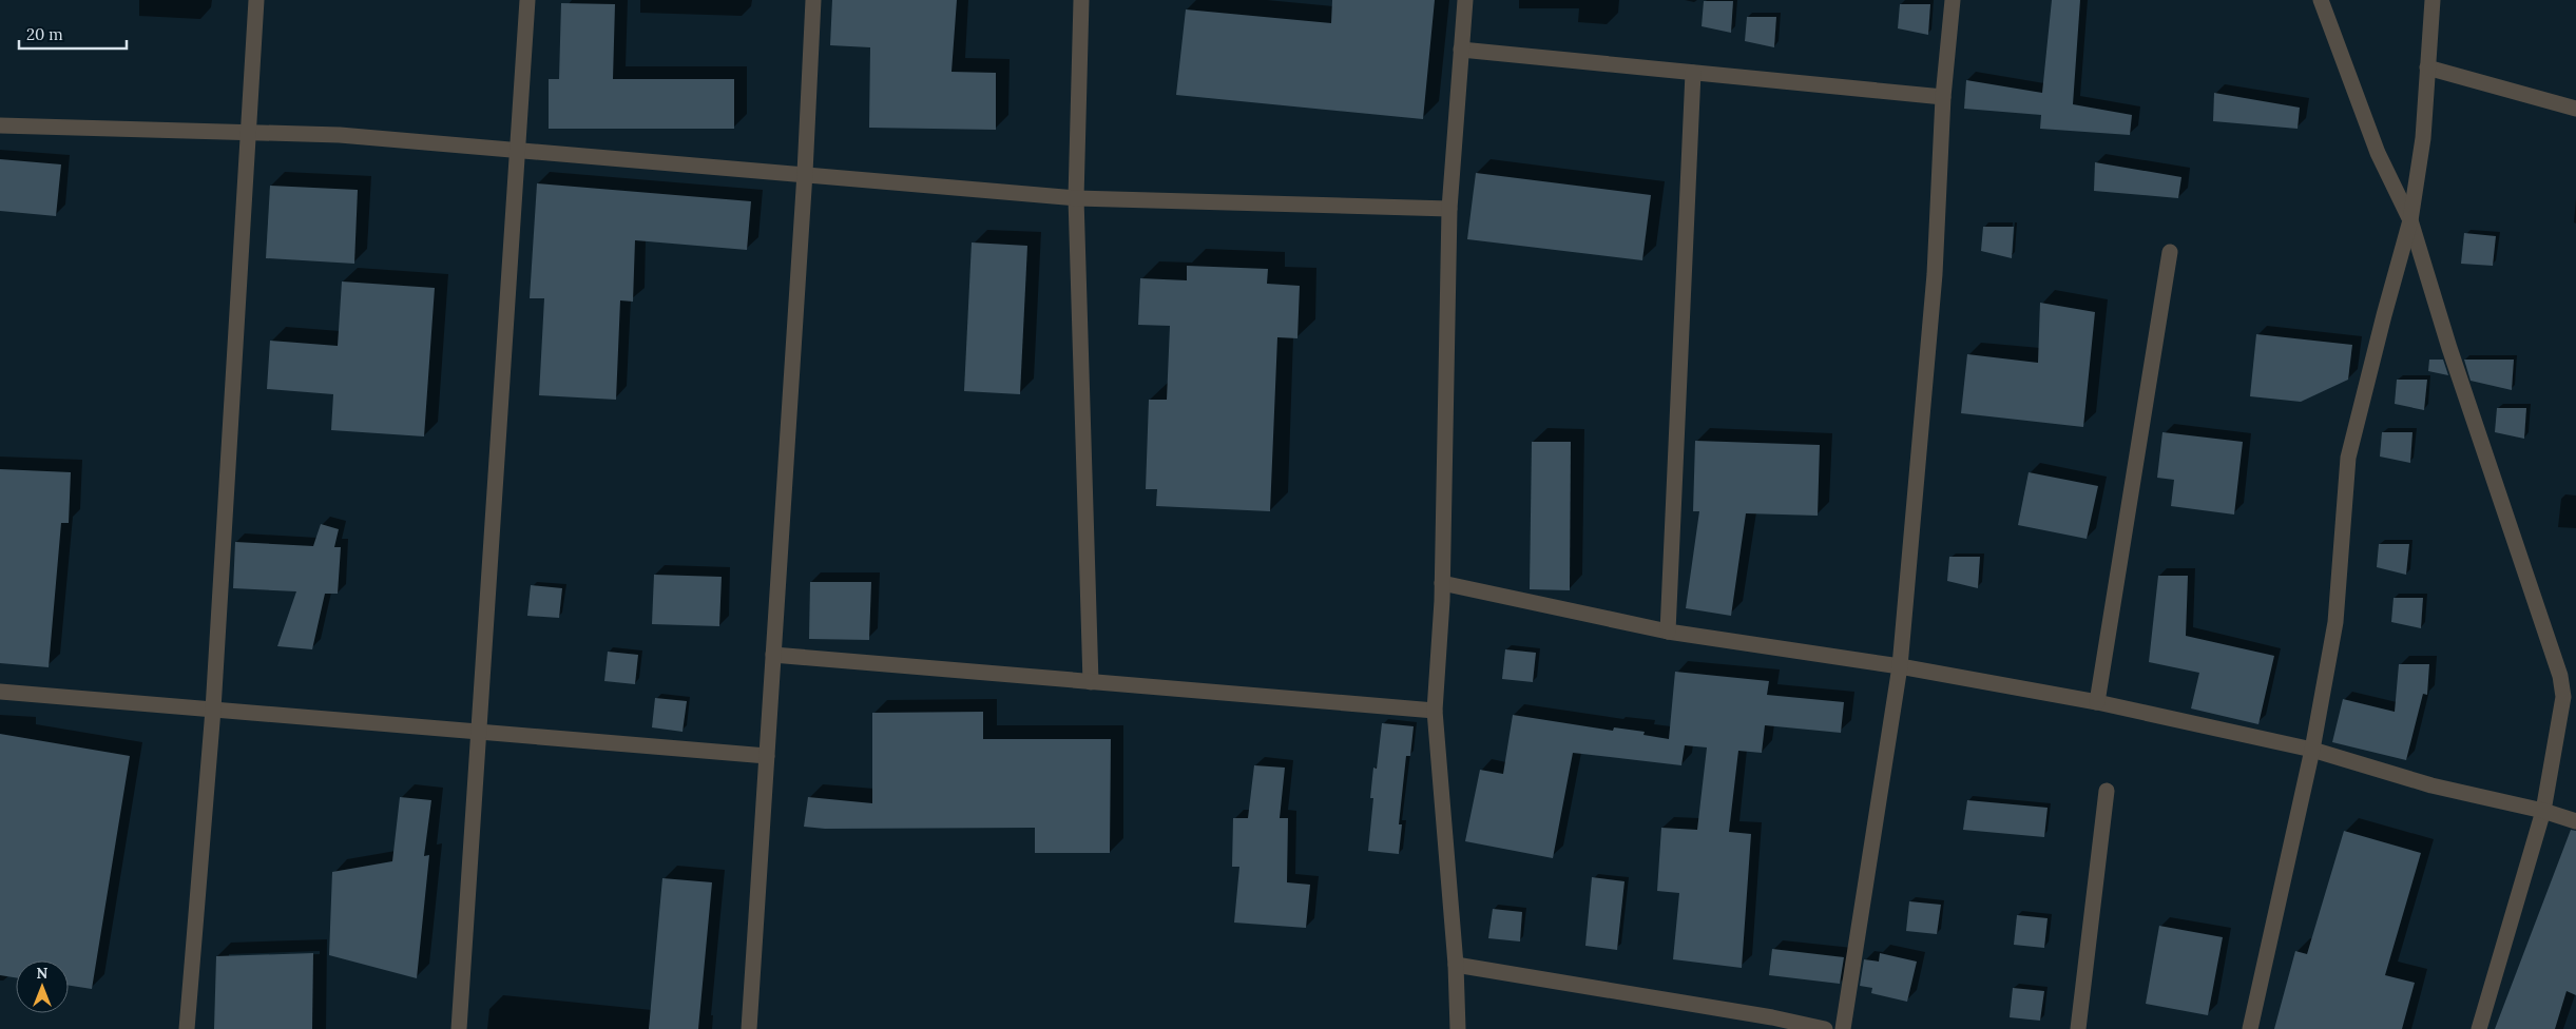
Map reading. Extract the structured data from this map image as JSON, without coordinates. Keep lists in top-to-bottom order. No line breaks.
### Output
{"scale_bar":"20 m","north":"top"}
